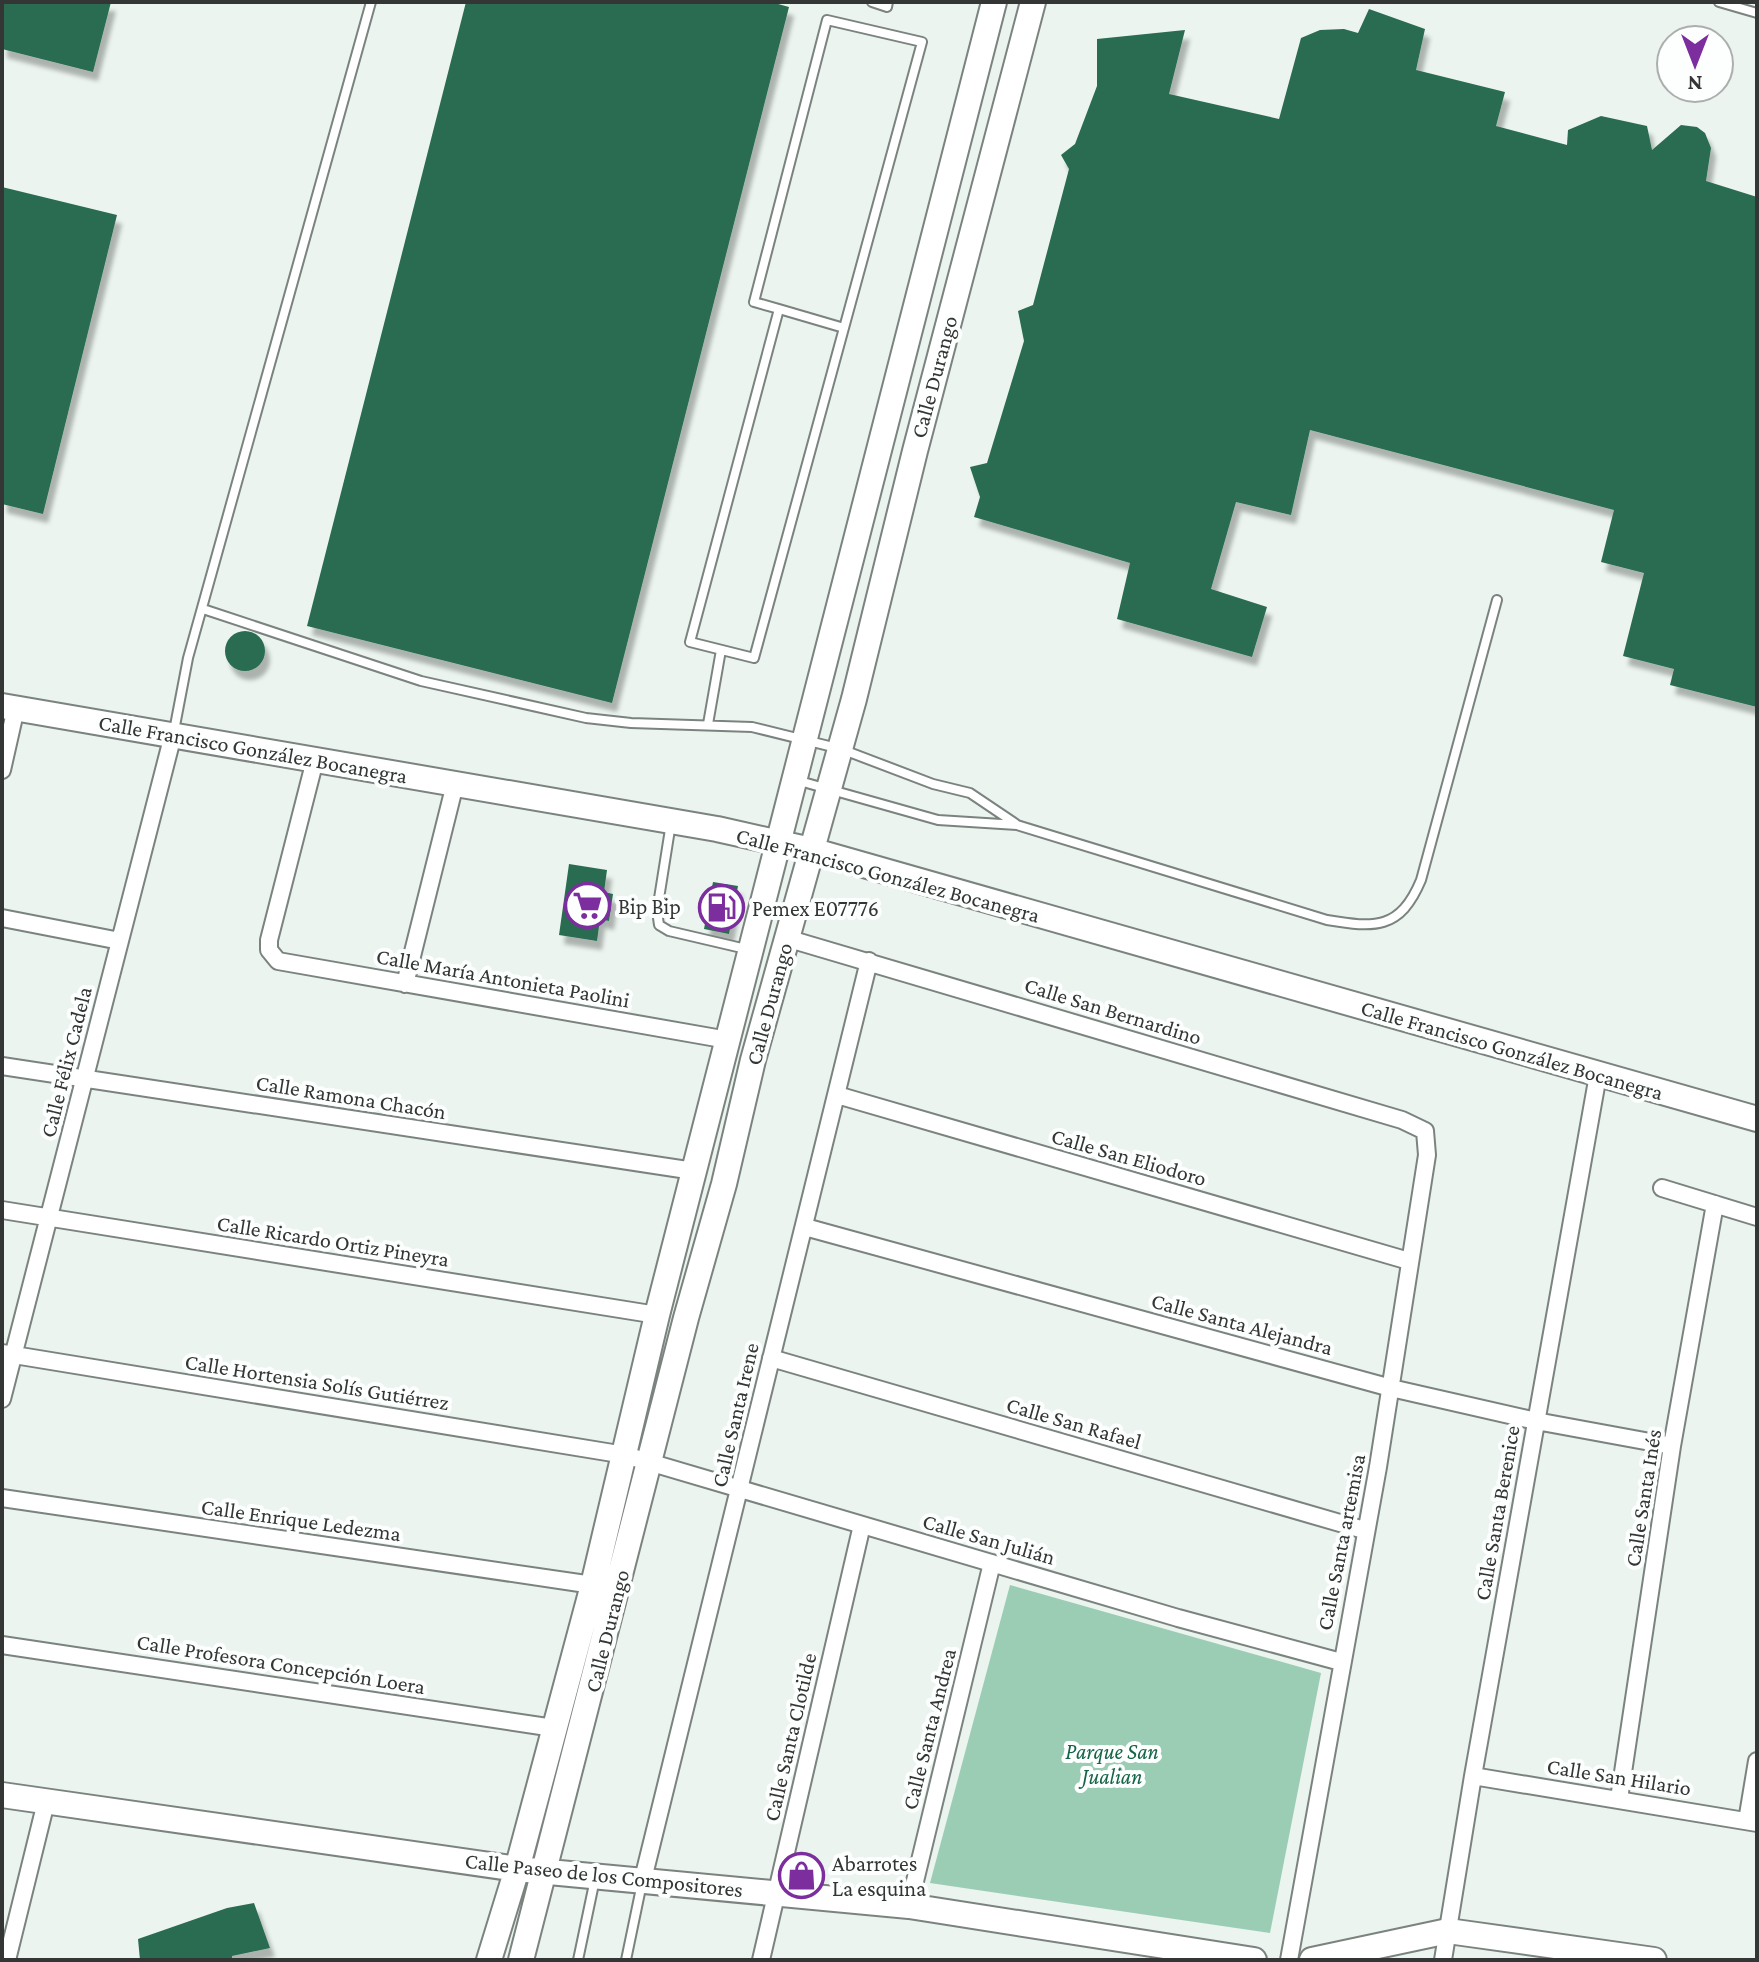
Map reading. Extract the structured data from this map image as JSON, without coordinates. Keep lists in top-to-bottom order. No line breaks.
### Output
{"streets":{"main road":["Calle Durango","Calle Francisco González Bocanegra","Calle Paseo de los Compositores"],"street":["Calle María Antonieta Paolini","Calle San Bernardino","Calle Félix Cadela","Calle Ramona Chacón","Calle San Eliodoro","Calle Ricardo Ortiz Pineyra","Calle Santa Alejandra","Calle Hortensia Solís Gutiérrez","Calle Santa Irene","Calle San Rafael","Calle Santa Inés","Calle Santa Berenice","Calle Enrique Ledezma","Calle San Julián","Calle Santa artemisa","Calle Profesora Concepción Loera","Calle Santa Andrea","Calle Santa Clotilde","Calle San Hilario"]},"crossings":[["Calle Durango","Calle Francisco González Bocanegra"],["Calle Durango","Calle María Antonieta Paolini"],["Calle Durango","Calle San Bernardino"],["Calle Durango","Calle Ramona Chacón"],["Calle Durango","Calle Ricardo Ortiz Pineyra"],["Calle Durango","Calle Hortensia Solís Gutiérrez"],["Calle Durango","Calle Enrique Ledezma"],["Calle Durango","Calle San Julián"],["Calle Durango","Calle Profesora Concepción Loera"],["Calle Durango","Calle Paseo de los Compositores"],["Calle Francisco González Bocanegra","Calle María Antonieta Paolini"],["Calle Francisco González Bocanegra","Calle Félix Cadela"],["Calle Francisco González Bocanegra","Calle Santa Berenice"],["Calle San Bernardino","Calle Santa Irene"],["Calle San Bernardino","Calle Santa artemisa"],["Calle Félix Cadela","Calle Ramona Chacón"],["Calle Félix Cadela","Calle Ricardo Ortiz Pineyra"],["Calle Félix Cadela","Calle Hortensia Solís Gutiérrez"],["Calle San Eliodoro","Calle Santa Irene"],["Calle San Eliodoro","Calle Santa artemisa"],["Calle Santa Alejandra","Calle Santa Irene"],["Calle Santa Alejandra","Calle Santa Inés"],["Calle Santa Alejandra","Calle Santa Berenice"],["Calle Santa Alejandra","Calle Santa artemisa"],["Calle Hortensia Solís Gutiérrez","Calle San Julián"],["Calle Santa Irene","Calle San Rafael"],["Calle Santa Irene","Calle San Julián"],["Calle Santa Irene","Calle Paseo de los Compositores"],["Calle San Rafael","Calle Santa artemisa"],["Calle Santa Inés","Calle San Hilario"],["Calle Santa Berenice","Calle San Hilario"],["Calle San Julián","Calle Santa artemisa"],["Calle San Julián","Calle Santa Andrea"],["Calle San Julián","Calle Santa Clotilde"],["Calle Santa Andrea","Calle Paseo de los Compositores"],["Calle Santa Clotilde","Calle Paseo de los Compositores"]],"parks":["Parque San Jualian"],"places":{"supermarket":["Bip Bip"],"fuel station":["Pemex E07776"],"shop":["Abarrotes La esquina"]},"north":"bottom"}
